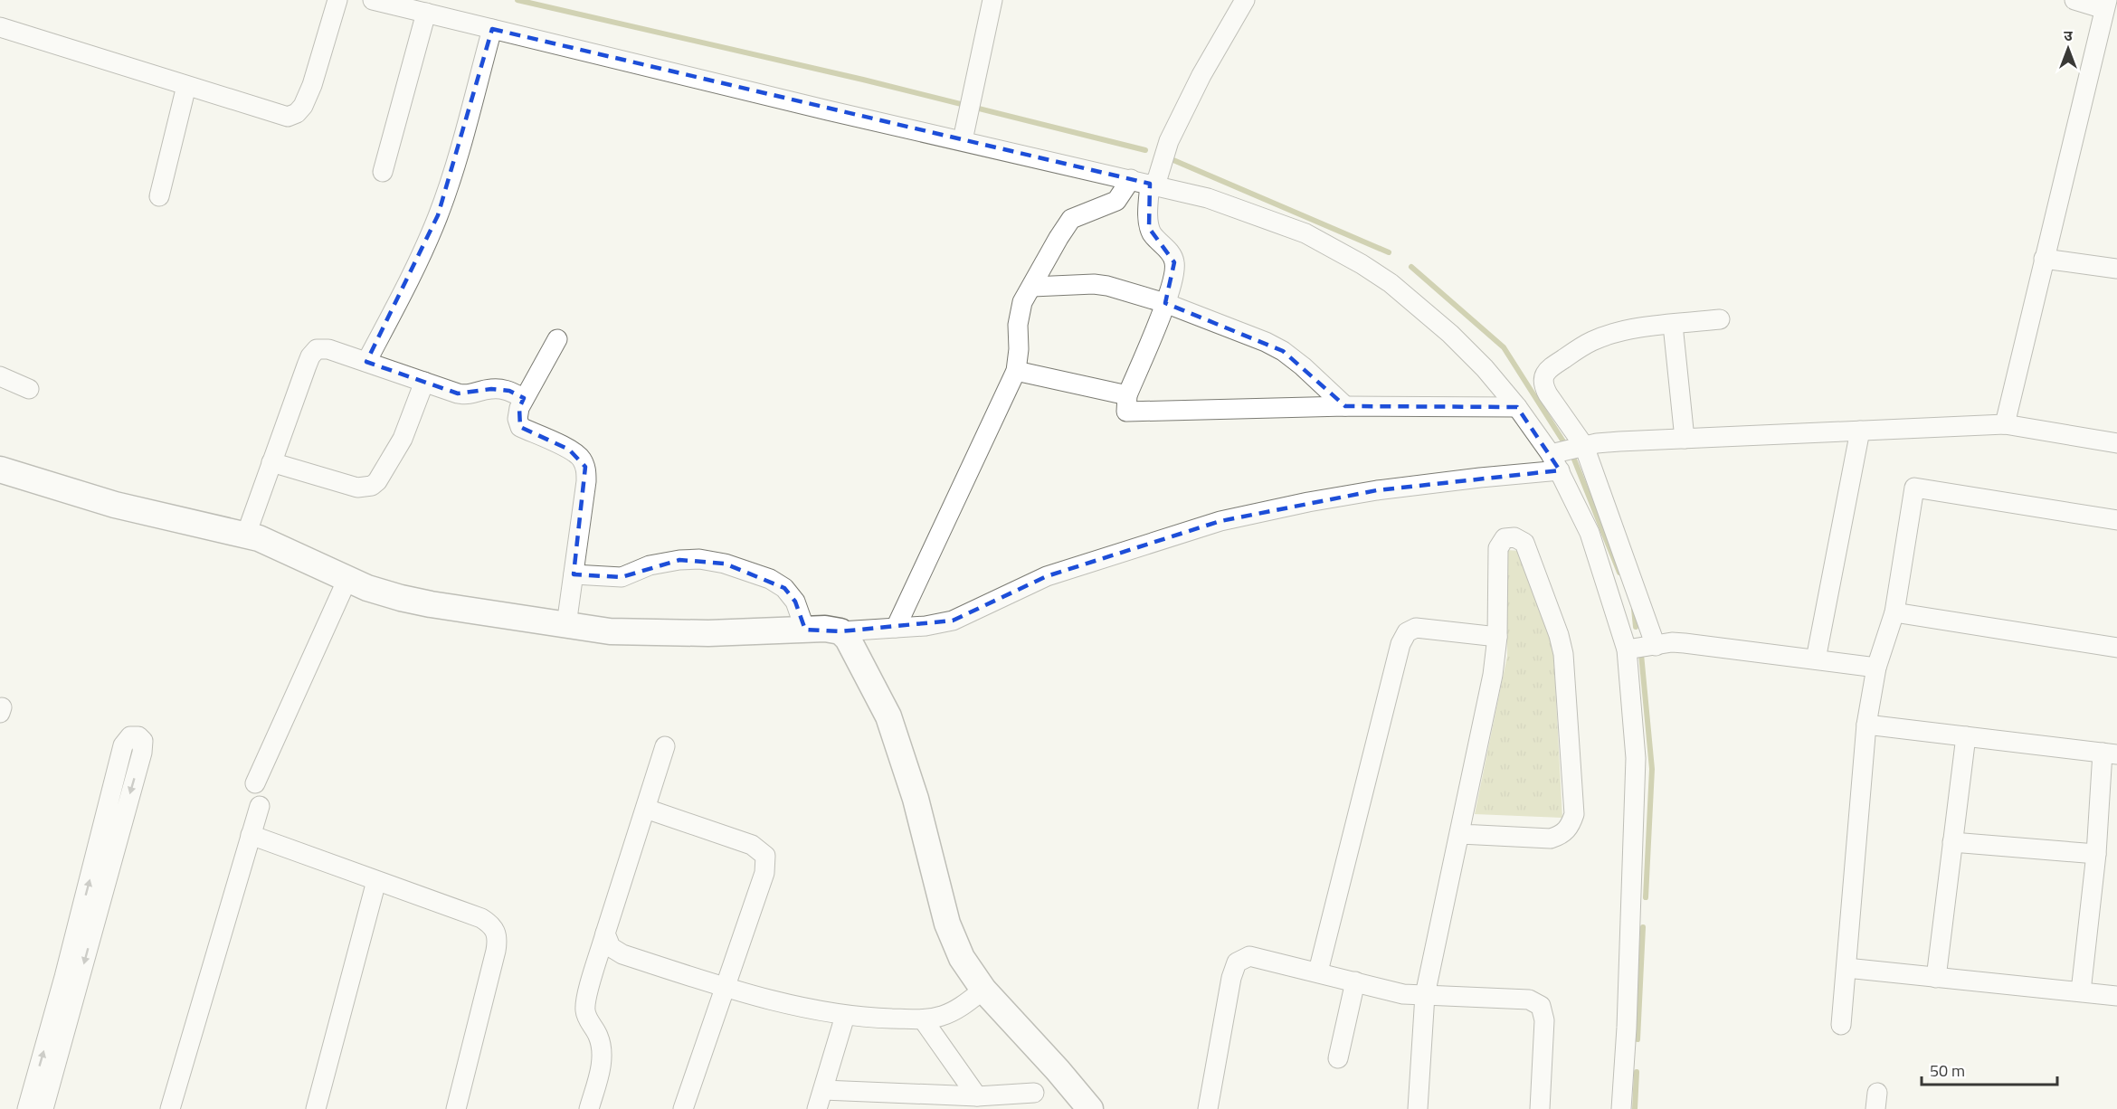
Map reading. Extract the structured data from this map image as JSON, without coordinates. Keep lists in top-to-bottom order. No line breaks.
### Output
{"scale_bar":"50 m","north":"top"}
